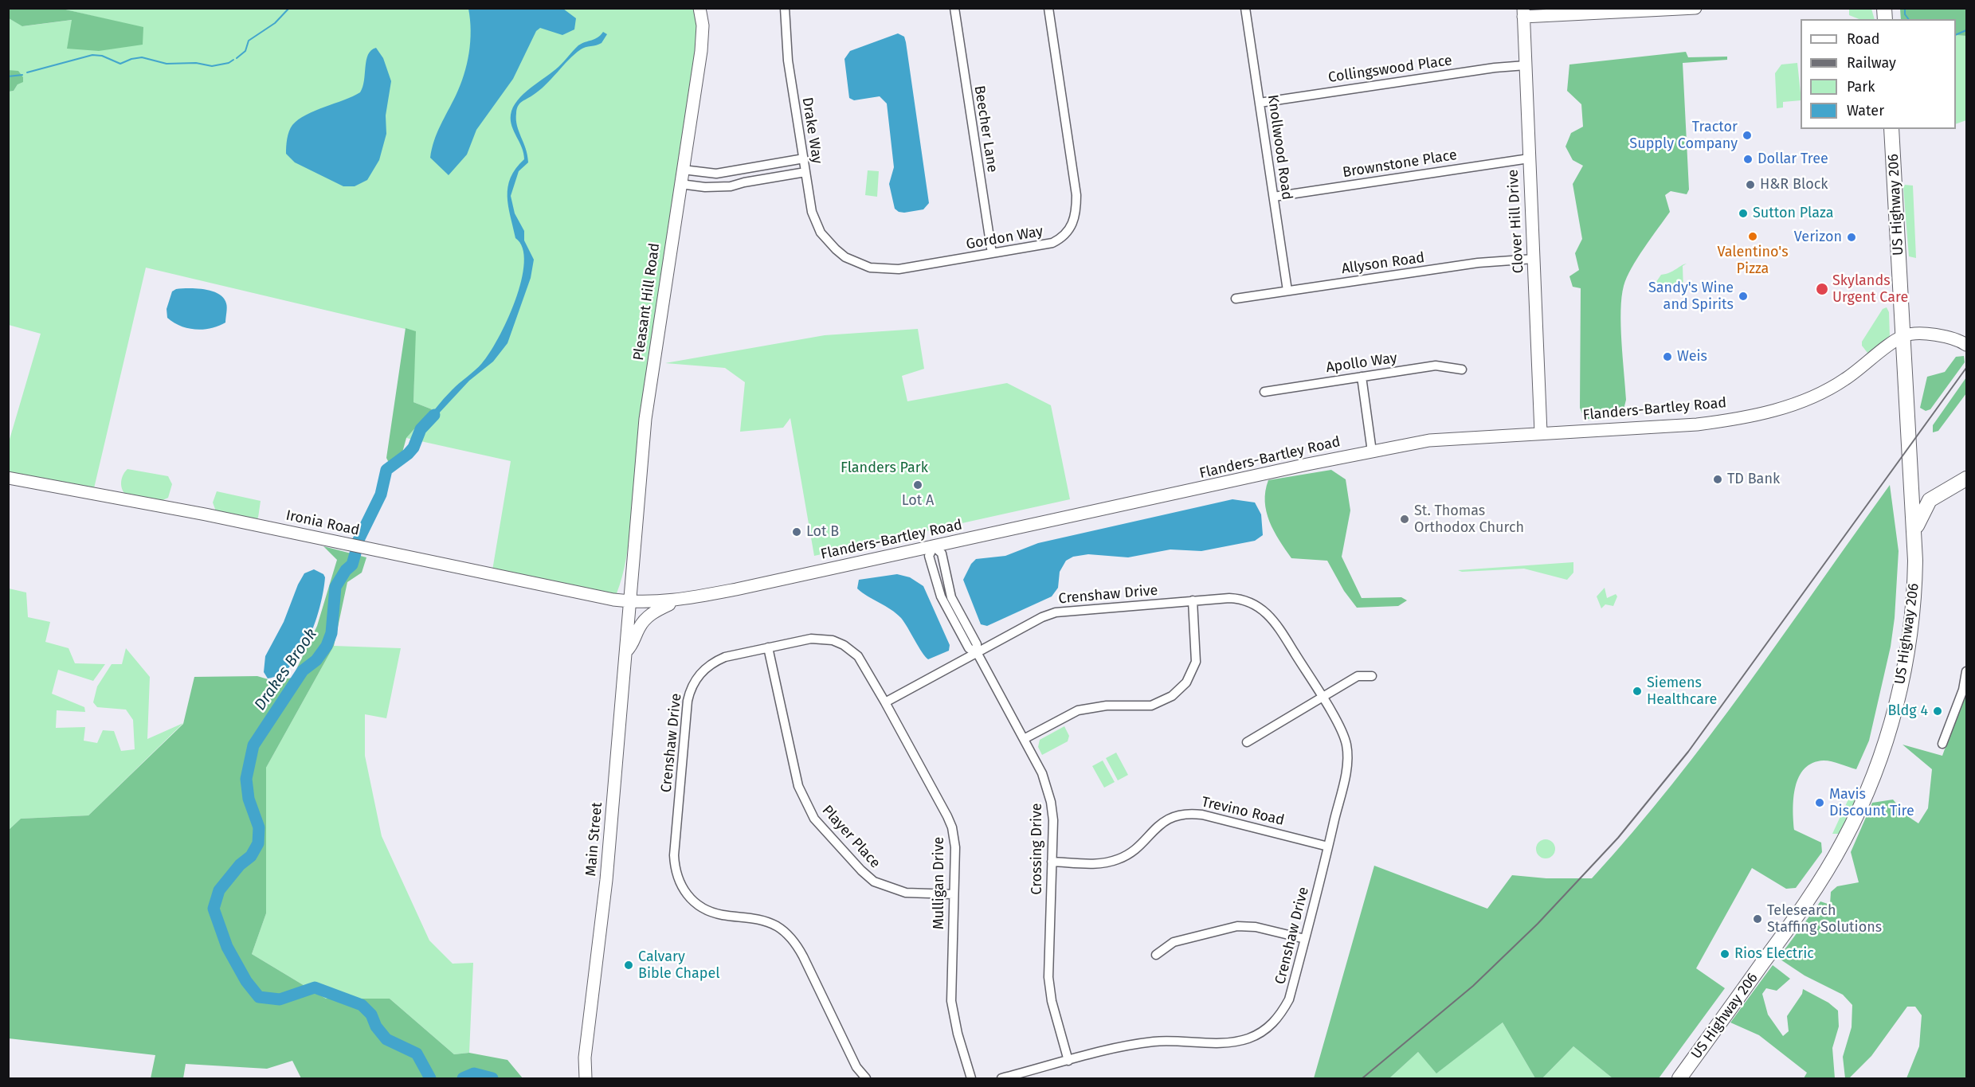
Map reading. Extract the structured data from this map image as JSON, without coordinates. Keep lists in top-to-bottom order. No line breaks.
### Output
{"streets":{"highway":["US Highway 206"],"street":["Collingswood Place","Beecher Lane","Drake Way","Knollwood Road","Brownstone Place","Clover Hill Drive","Gordon Way","Allyson Road","Pleasant Hill Road","Apollo Way","Flanders-Bartley Road","Ironia Road","Crenshaw Drive","Trevino Road","Player Place","Main Street","Crossing Drive","Mulligan Drive"]},"crossings":[["Collingswood Place","Knollwood Road"],["Collingswood Place","Clover Hill Drive"],["Beecher Lane","Gordon Way"],["Drake Way","Gordon Way"],["Knollwood Road","Brownstone Place"],["Knollwood Road","Allyson Road"],["Brownstone Place","Clover Hill Drive"],["US Highway 206","Flanders-Bartley Road"],["Clover Hill Drive","Allyson Road"],["Clover Hill Drive","Flanders-Bartley Road"],["Pleasant Hill Road","Flanders-Bartley Road"],["Pleasant Hill Road","Ironia Road"],["Pleasant Hill Road","Main Street"],["Flanders-Bartley Road","Ironia Road"],["Flanders-Bartley Road","Main Street"],["Flanders-Bartley Road","Crossing Drive"],["Ironia Road","Main Street"],["Crenshaw Drive","Trevino Road"],["Crenshaw Drive","Player Place"],["Crenshaw Drive","Crossing Drive"],["Crenshaw Drive","Mulligan Drive"],["Trevino Road","Crossing Drive"],["Player Place","Mulligan Drive"]],"water":["Drakes Brook"],"parks":["Flanders Park"],"places":["Tractor Supply Company","Dollar Tree","H&R Block","Sutton Plaza","Valentino's Pizza","Verizon","Skylands Urgent Care","Sandy's Wine and Spirits","Weis","TD Bank","Lot A","St. Thomas Orthodox Church","Lot B","Siemens Healthcare","Bldg 4","Mavis Discount Tire","Telesearch Staffing Solutions","Rios Electric","Calvary Bible Chapel"],"legend":["Road","Railway","Park","Water"]}
